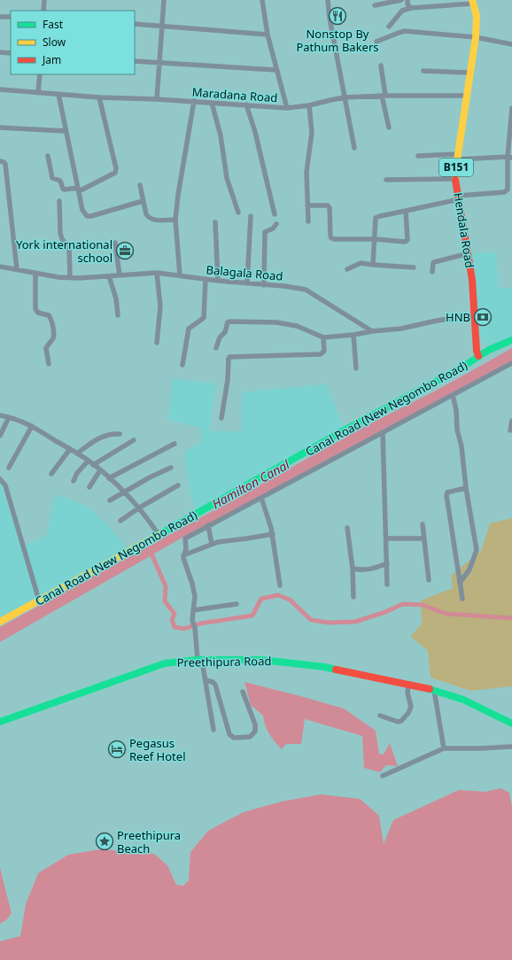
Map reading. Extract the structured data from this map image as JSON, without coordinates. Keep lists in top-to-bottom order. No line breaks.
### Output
{"streets":{"main road":["B151","Hendala Road","Canal Road (New Negombo Road)","Preethipura Road"],"street":["Maradana Road","Balagala Road"]},"crossings":[["Maradana Road","Hendala Road"],["Hendala Road","Canal Road (New Negombo Road)"]],"water":["Hamilton Canal"],"places":{"restaurant":["Nonstop By Pathum Bakers"],"office":["York international school"],"bank":["HNB"],"hotel":["Pegasus Reef Hotel"],"place":["Preethipura Beach"]},"legend":["Fast","Slow","Jam"]}
